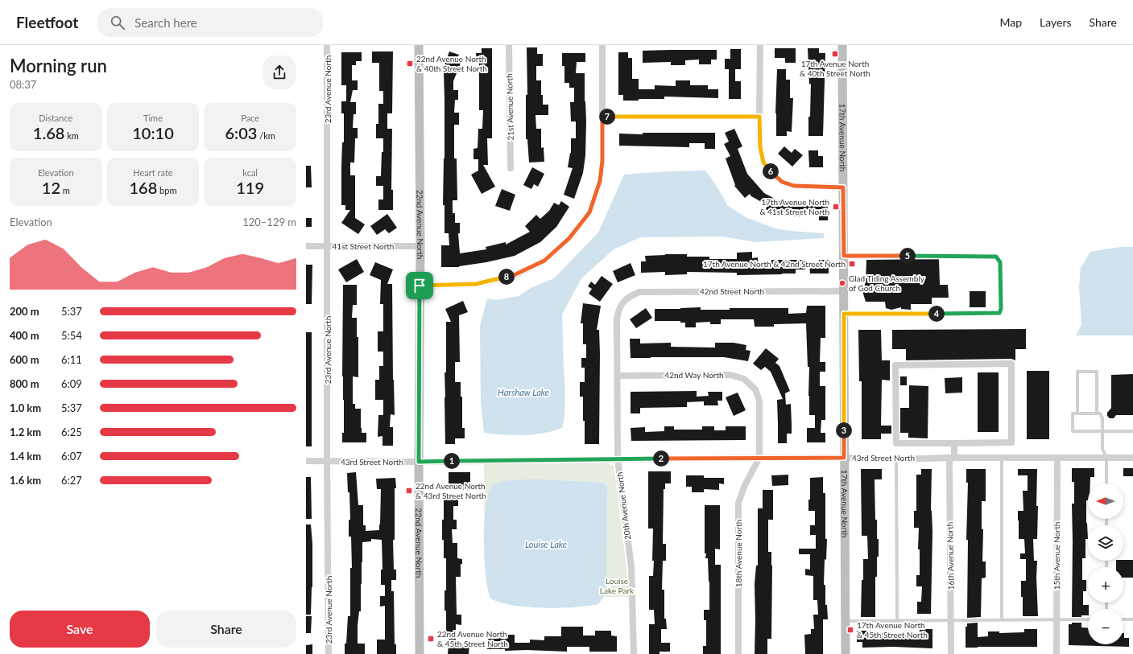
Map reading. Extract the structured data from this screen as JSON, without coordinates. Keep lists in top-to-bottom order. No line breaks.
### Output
{"streets":{"street":["23rd Avenue North","21st Avenue North","17th Avenue North","22nd Avenue North","41st Street North","42nd Street North","42nd Way North","43rd Street North","20th Avenue North","18th Avenue North","16th Avenue North","15th Avenue North"]},"crossings":[["23rd Avenue North","41st Street North"],["23rd Avenue North","43rd Street North"],["17th Avenue North","42nd Street North"],["17th Avenue North","43rd Street North"],["22nd Avenue North","41st Street North"],["22nd Avenue North","43rd Street North"],["42nd Street North","20th Avenue North"],["42nd Way North","43rd Street North"],["42nd Way North","20th Avenue North"],["42nd Way North","18th Avenue North"],["43rd Street North","20th Avenue North"],["43rd Street North","18th Avenue North"],["43rd Street North","16th Avenue North"],["43rd Street North","15th Avenue North"]],"water":["Harshaw Lake","Louise Lake"],"parks":["Louise Lake Park"],"places":{"transit":["17th Avenue North & 40th Street North","22nd Avenue North & 40th Street North","17th Avenue North & 41st Street North","17th Avenue North & 42nd Street North","22nd Avenue North & 43rd Street North","17th Avenue North & 45th Street North","22nd Avenue North & 45th Street North"],"other":["Glad Tiding Assembly of God Church"]},"north":"left","page":{"header":"Fleetfoot","search":"Search here","nav":["Map","Layers","Share"],"heading":["Morning run","08:37"],"stats":[["Distance","1.68 km"],["Time","10:10"],["Pace","6:03 /km"],["Elevation","12 m"],["Heart rate","168 bpm"],["kcal","119"]],"pins":["7","6","5","8","4","3","2","1"],"chart":["Elevation","120–129 m"],"list":[{"name":"200 m","note":"5:37"},{"name":"400 m","note":"5:54"},{"name":"600 m","note":"6:11"},{"name":"800 m","note":"6:09"},{"name":"1.0 km","note":"5:37"},{"name":"1.2 km","note":"6:25"},{"name":"1.4 km","note":"6:07"},{"name":"1.6 km","note":"6:27"}],"map_buttons":["+","−"],"buttons":["Save","Share"]}}
